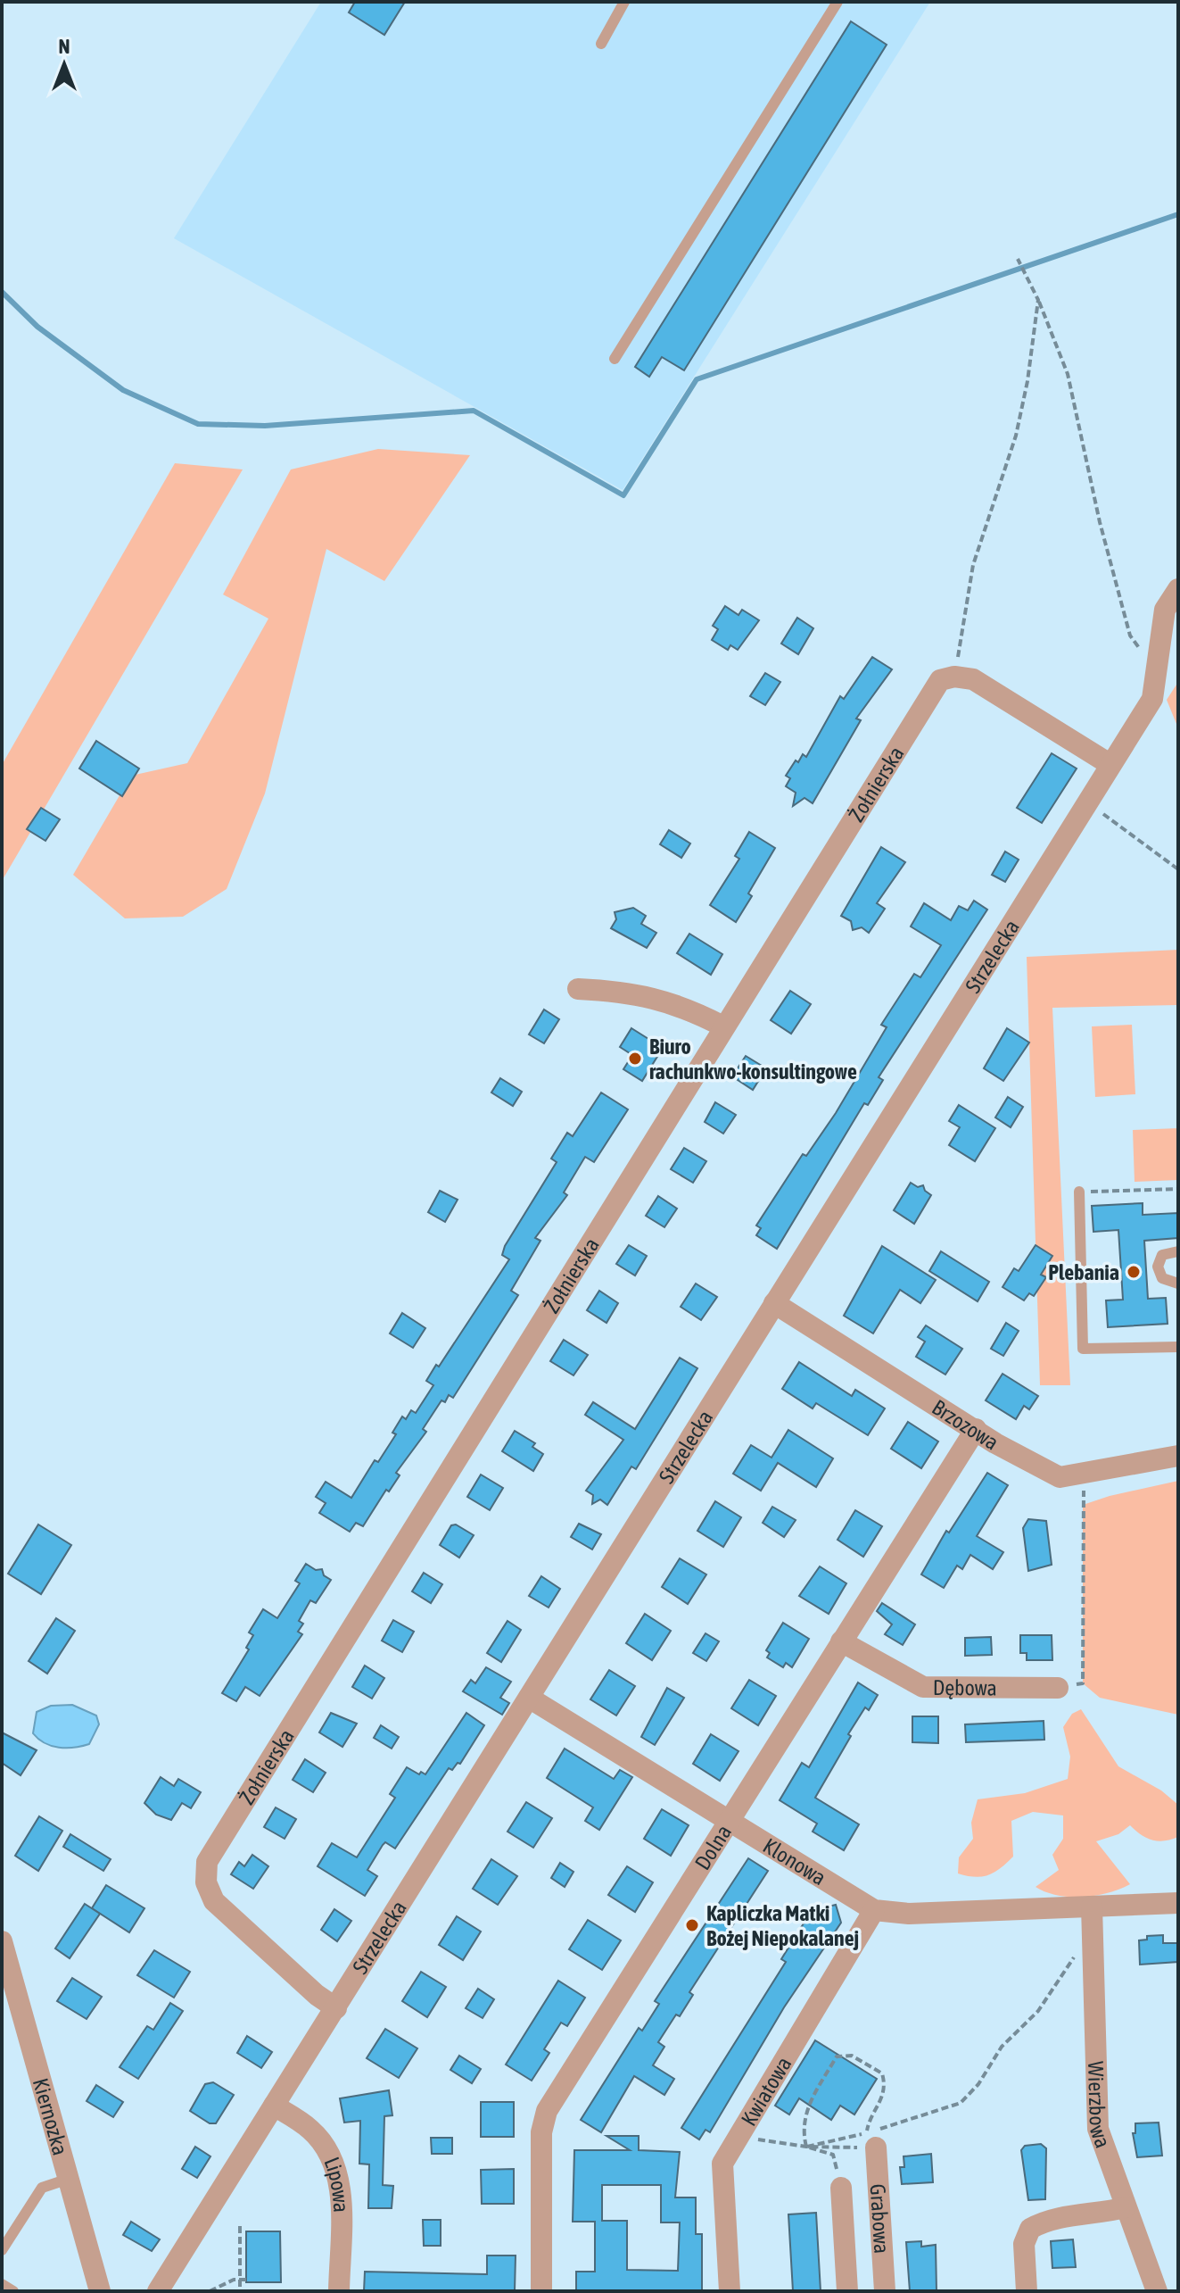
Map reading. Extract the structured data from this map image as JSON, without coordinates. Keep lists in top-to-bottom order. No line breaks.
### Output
{"streets":{"street":["Żołnierska","Strzelecka","Brzozowa","Dębowa","Dolna","Klonowa","Kwiatowa","Wierzbowa","Kiernozka","Lipowa","Grabowa"]},"crossings":[["Żołnierska","Strzelecka"],["Strzelecka","Brzozowa"],["Strzelecka","Klonowa"],["Strzelecka","Lipowa"],["Brzozowa","Dolna"],["Dębowa","Dolna"],["Dolna","Klonowa"],["Klonowa","Kwiatowa"],["Klonowa","Wierzbowa"]],"places":["Biuro rachunkwo-konsultingowe","Plebania","Kapliczka Matki Bożej Niepokalanej"],"north":"top"}
